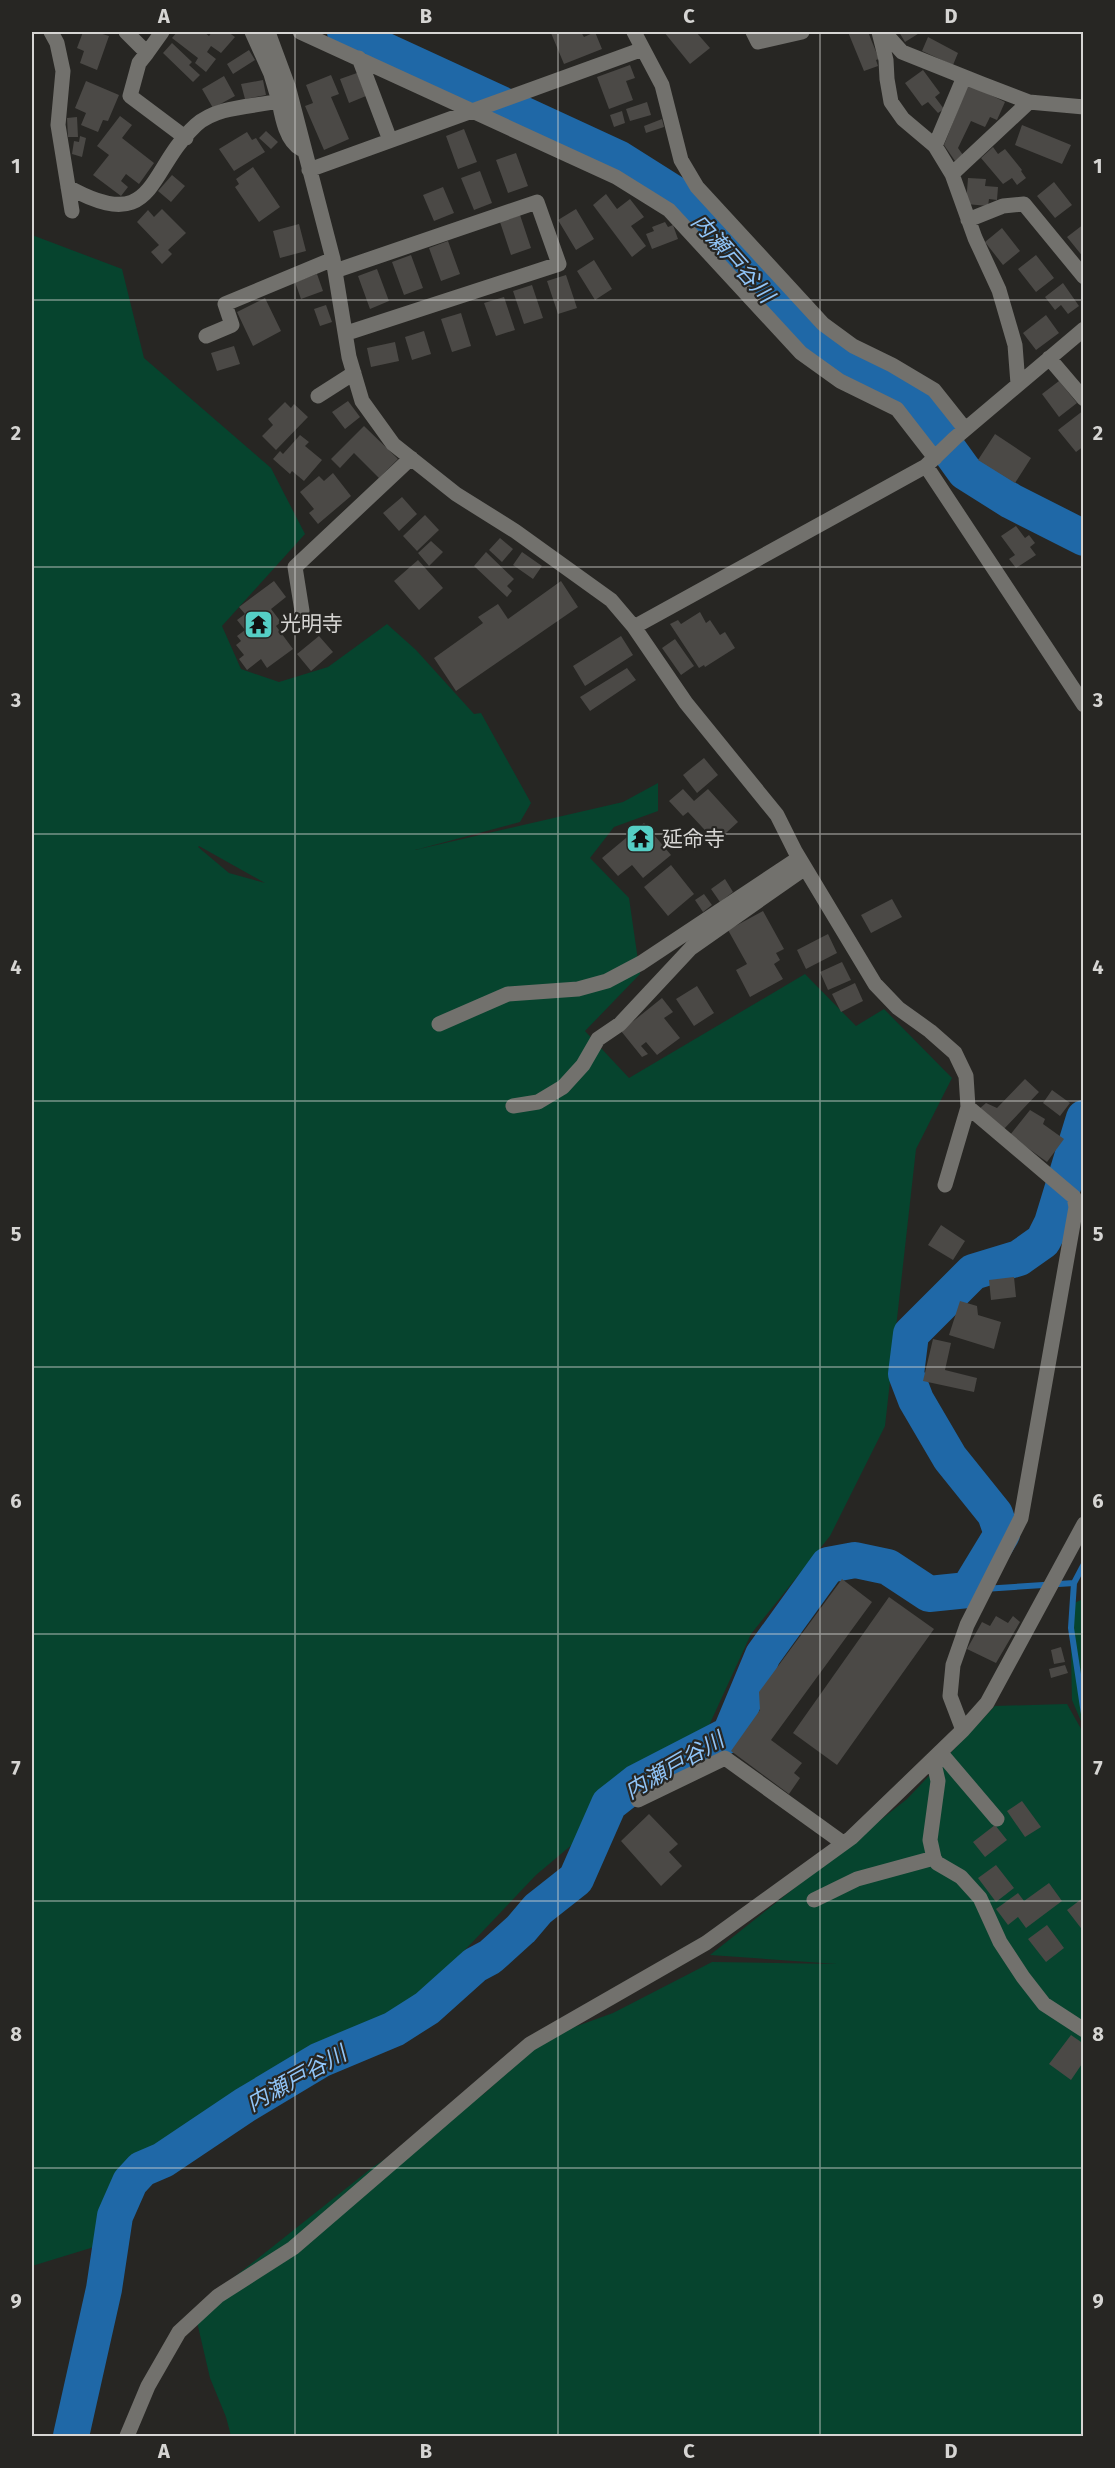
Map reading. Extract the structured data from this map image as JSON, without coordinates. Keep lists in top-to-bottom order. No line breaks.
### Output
{"water":["内瀬戸谷川"],"places":{"temple":["光明寺","延命寺"]},"grid":{"columns":["A","B","C","D"],"rows":["1","2","3","4","5","6","7","8","9"]}}
